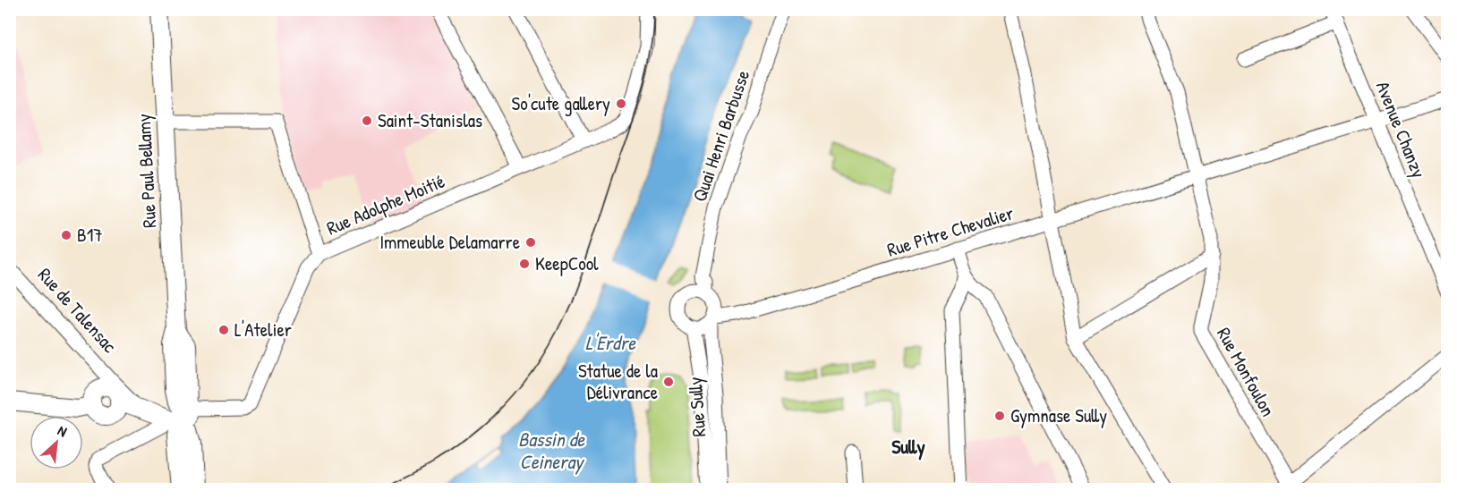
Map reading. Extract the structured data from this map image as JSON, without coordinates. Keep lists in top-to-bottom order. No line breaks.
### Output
{"streets":{"main road":["Rue Paul Bellamy","Rue de Talensac"],"street":["Avenue Chanzy","Quai Henri Barbusse","Rue Adolphe Moitié","Rue Pitre Chevalier","Rue Monfoulon","Rue Sully"]},"crossings":[["Avenue Chanzy","Rue Pitre Chevalier"],["Quai Henri Barbusse","Rue Pitre Chevalier"],["Quai Henri Barbusse","Rue Sully"],["Rue Paul Bellamy","Rue Adolphe Moitié"],["Rue Paul Bellamy","Rue de Talensac"],["Rue Adolphe Moitié","Rue de Talensac"],["Rue Pitre Chevalier","Rue Monfoulon"],["Rue Pitre Chevalier","Rue Sully"]],"districts":["Sully"],"water":["L'Erdre","Bassin de Ceineray"],"places":["So'cute gallery","Saint-Stanislas","B17","Immeuble Delamarre","KeepCool","L'Atelier","Statue de la Délivrance","Gymnase Sully"],"north":"top right"}
